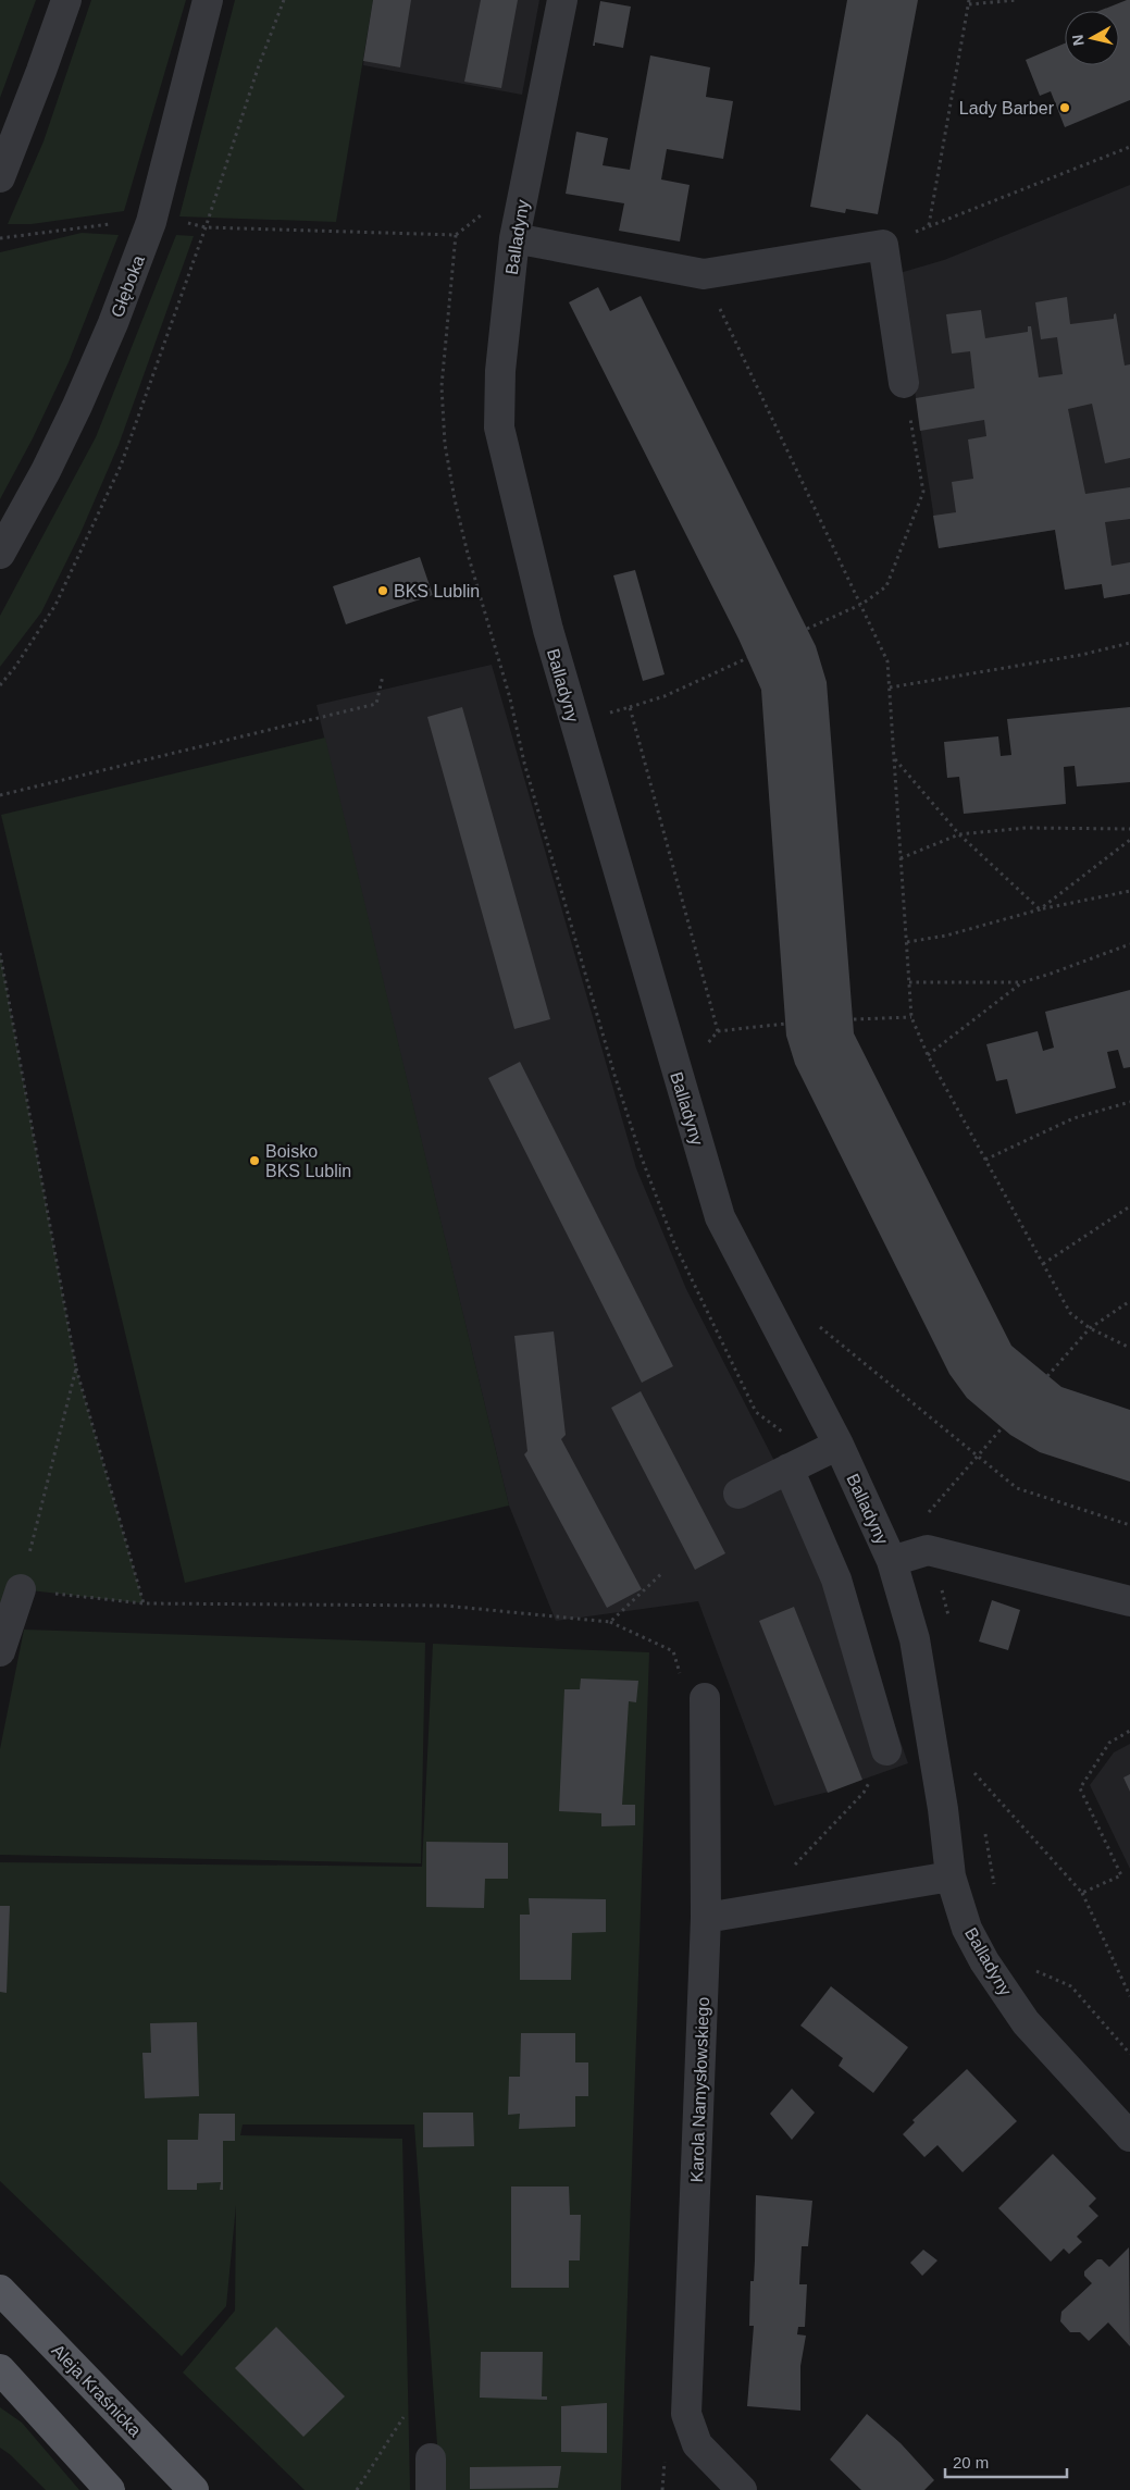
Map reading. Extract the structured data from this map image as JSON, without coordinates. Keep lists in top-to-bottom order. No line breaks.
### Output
{"streets":{"main road":["Aleja Kraśnicka"],"street":["Balladyny","Głęboka","Karola Namysłowskiego"]},"places":["Lady Barber","BKS Lublin","Boisko BKS Lublin"],"scale_bar":"20 m","north":"left"}
